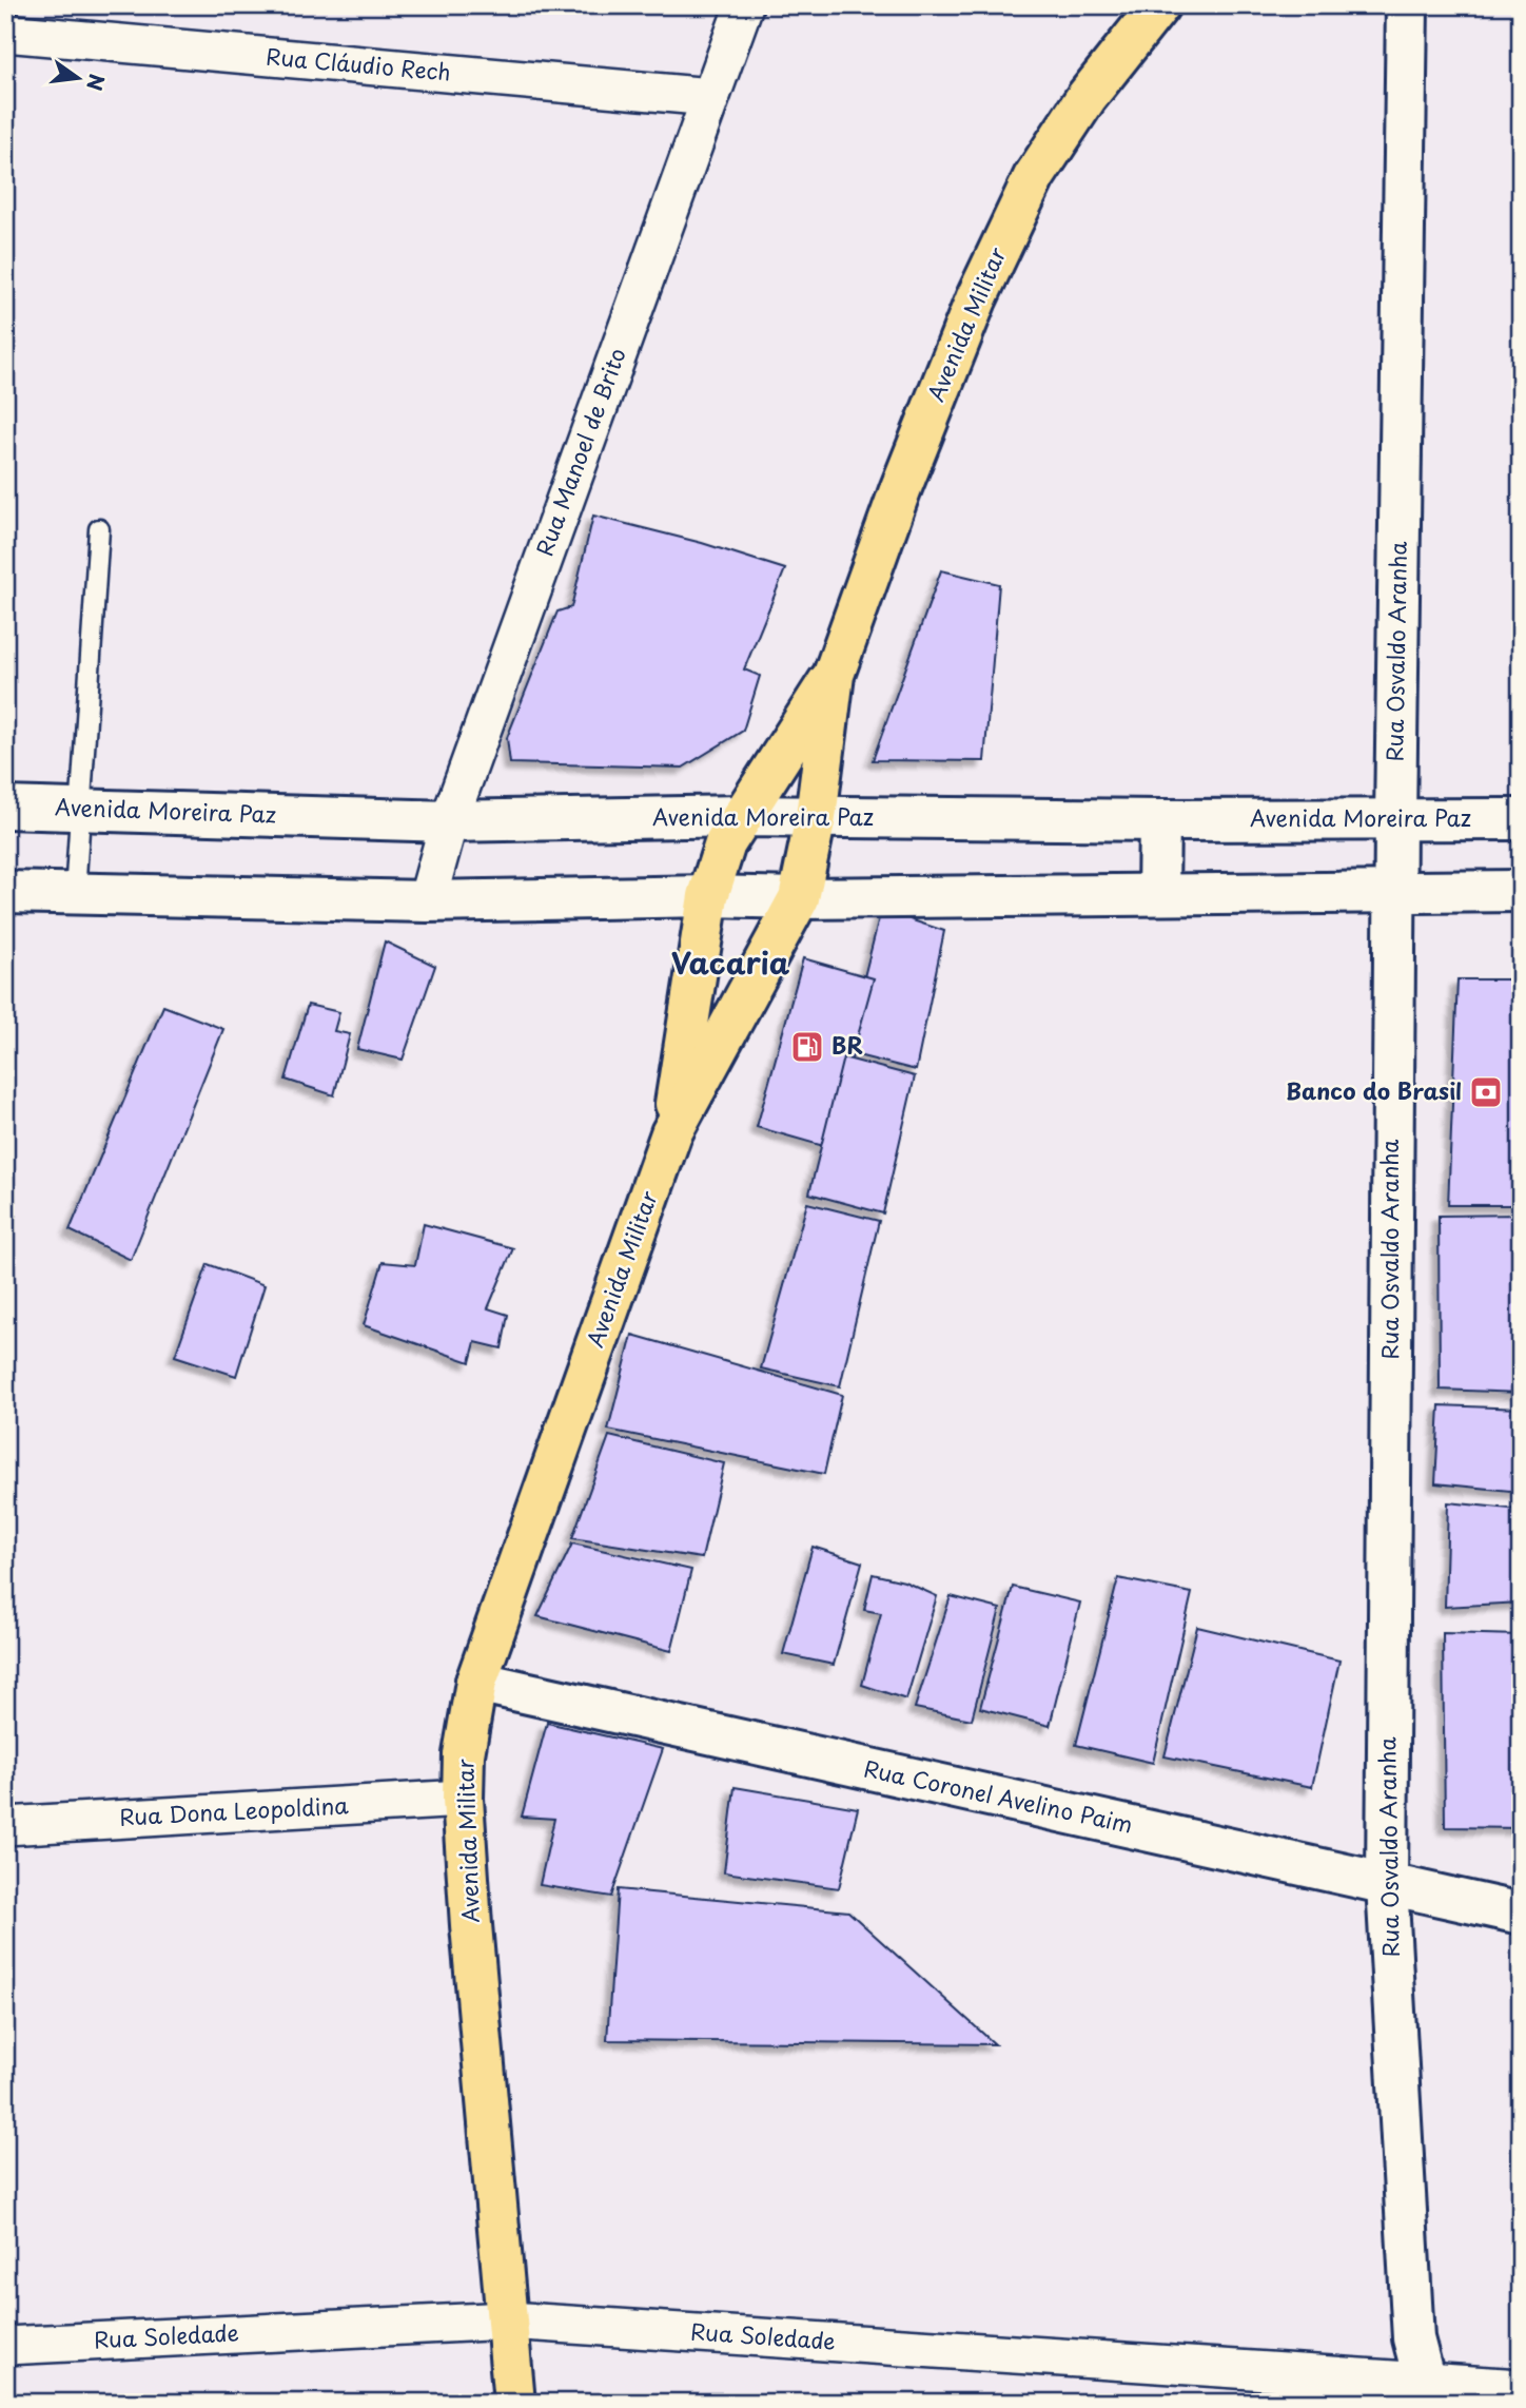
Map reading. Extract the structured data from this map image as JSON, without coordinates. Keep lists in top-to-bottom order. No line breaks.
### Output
{"streets":{"highway":["Avenida Militar"],"street":["Rua Cláudio Rech","Rua Manoel de Brito","Rua Osvaldo Aranha","Avenida Moreira Paz","Rua Coronel Avelino Paim","Rua Dona Leopoldina","Rua Soledade"]},"crossings":[["Rua Cláudio Rech","Rua Manoel de Brito"],["Avenida Militar","Avenida Moreira Paz"],["Avenida Militar","Rua Coronel Avelino Paim"],["Avenida Militar","Rua Dona Leopoldina"],["Avenida Militar","Rua Soledade"],["Rua Manoel de Brito","Avenida Moreira Paz"],["Rua Osvaldo Aranha","Avenida Moreira Paz"],["Rua Osvaldo Aranha","Rua Coronel Avelino Paim"],["Rua Osvaldo Aranha","Rua Soledade"]],"districts":["Vacaria"],"places":{"fuel station":["BR"],"bank":["Banco do Brasil"]},"north":"right"}
